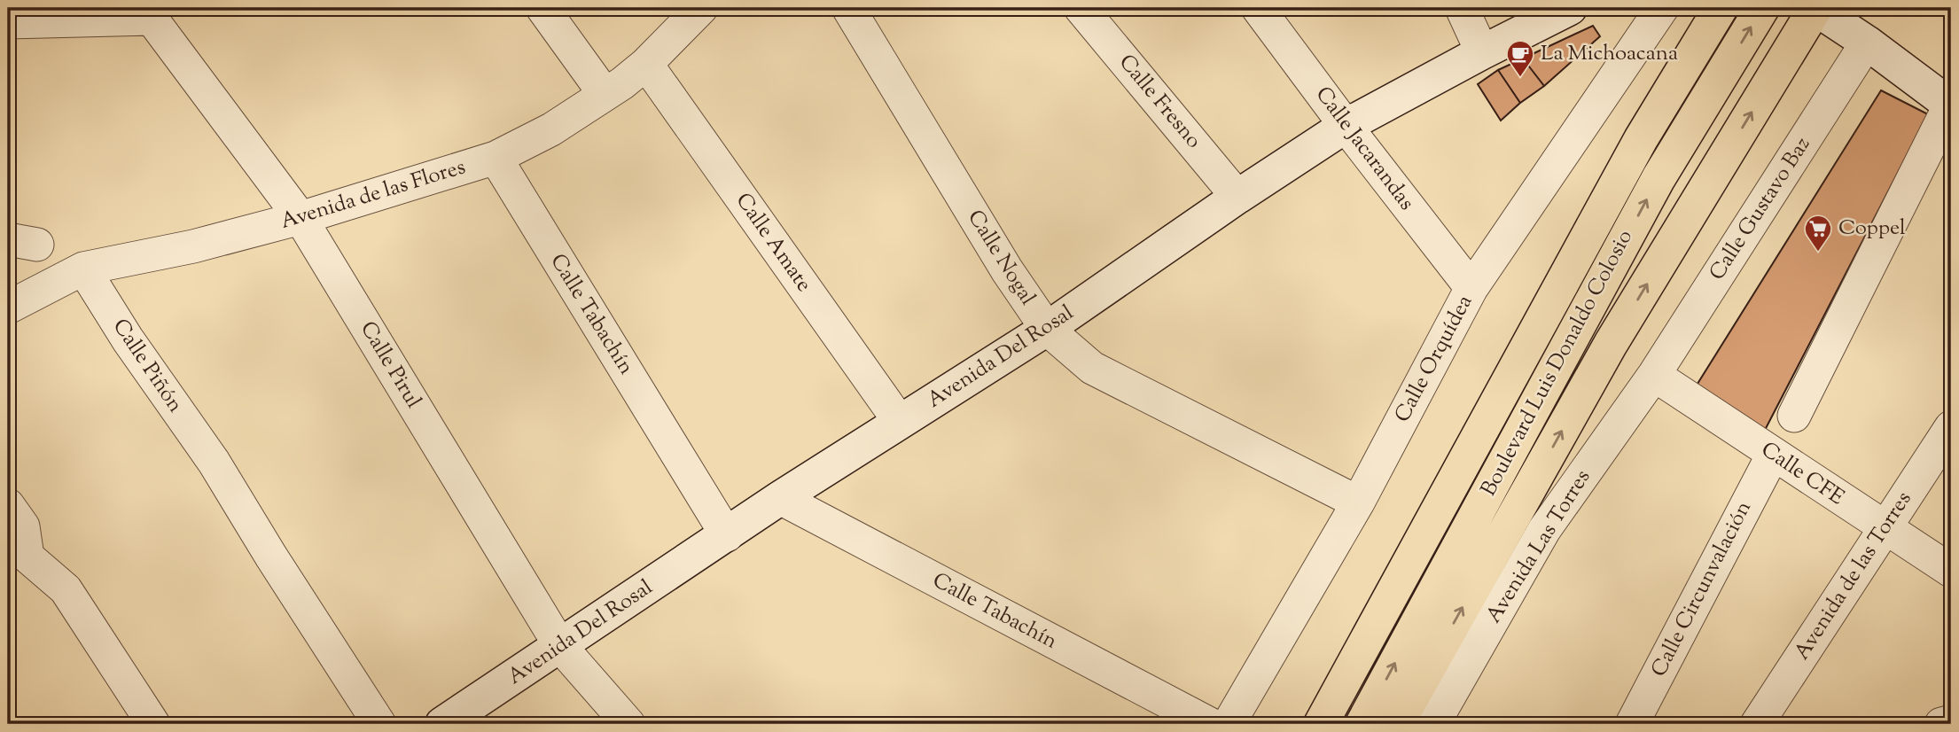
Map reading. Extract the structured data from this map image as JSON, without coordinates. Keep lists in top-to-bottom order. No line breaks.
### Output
{"streets":{"highway":["Boulevard Luis Donaldo Colosio"],"street":["Calle Fresno","Calle Jacarandas","Avenida de las Flores","Calle Gustavo Baz","Calle Amate","Calle Nogal","Calle Tabachín","Avenida Del Rosal","Calle Orquídea","Calle Pirul","Calle Piñón","Calle CFE","Avenida Las Torres","Avenida de las Torres","Calle Circunvalación"]},"crossings":[["Calle Fresno","Avenida Del Rosal"],["Calle Jacarandas","Avenida Del Rosal"],["Calle Jacarandas","Calle Orquídea"],["Avenida de las Flores","Calle Amate"],["Avenida de las Flores","Calle Tabachín"],["Avenida de las Flores","Calle Pirul"],["Avenida de las Flores","Calle Piñón"],["Calle Gustavo Baz","Calle CFE"],["Calle Gustavo Baz","Avenida Las Torres"],["Calle Amate","Avenida Del Rosal"],["Calle Nogal","Avenida Del Rosal"],["Calle Nogal","Calle Orquídea"],["Calle Tabachín","Avenida Del Rosal"],["Avenida Del Rosal","Calle Pirul"],["Calle CFE","Avenida Las Torres"],["Calle CFE","Avenida de las Torres"],["Calle CFE","Calle Circunvalación"]],"places":{"cafe":["La Michoacana"],"supermarket":["Coppel"]}}
